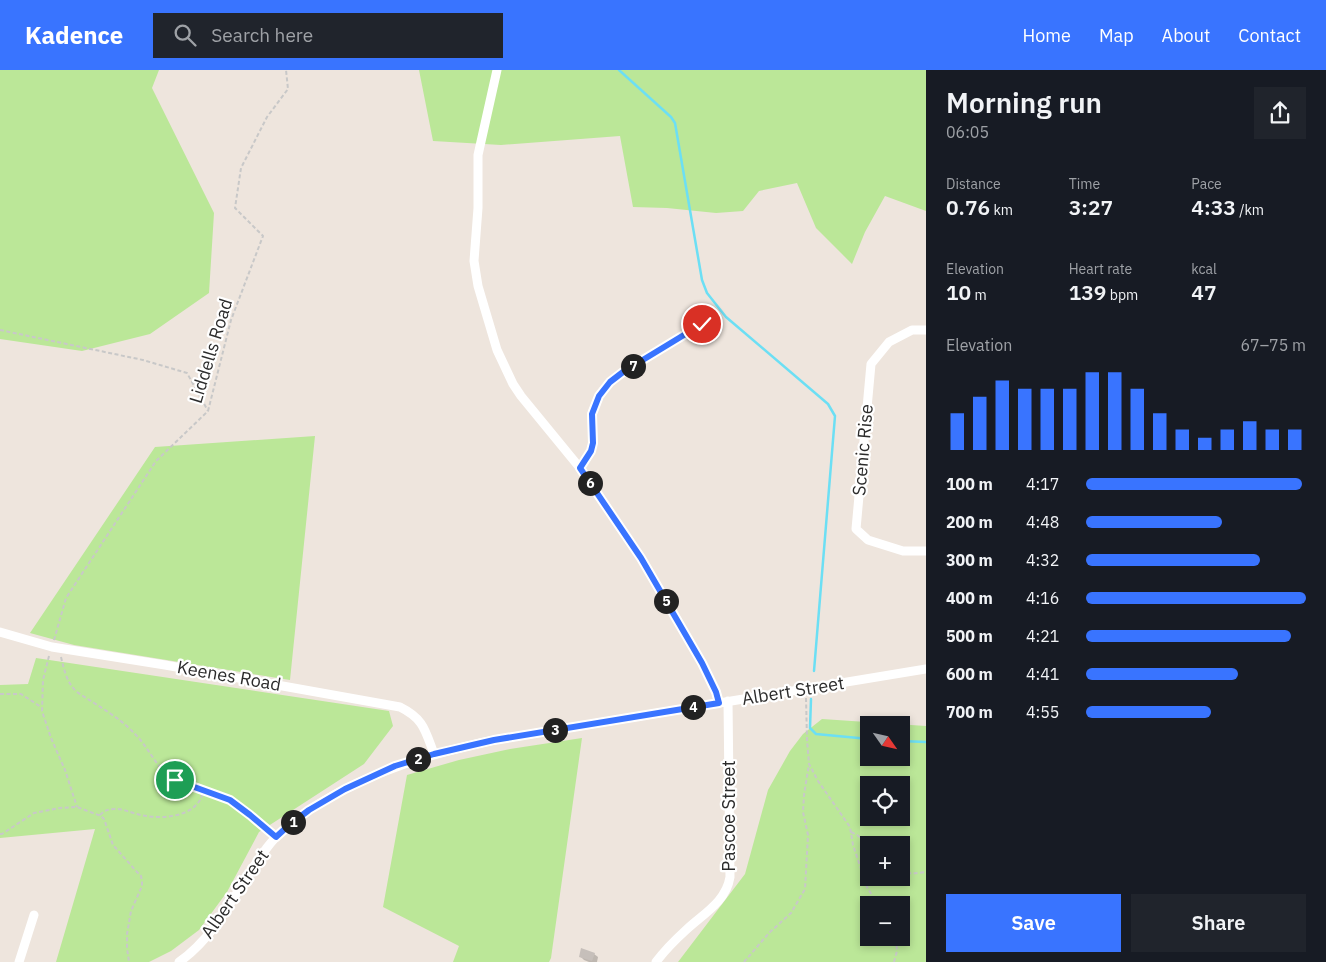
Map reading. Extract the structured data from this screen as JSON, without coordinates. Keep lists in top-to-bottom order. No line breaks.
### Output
{"streets":{"street":["Scenic Rise","Keenes Road","Albert Street","Pascoe Street"],"path":["Liddells Road"]},"crossings":[["Liddells Road","Keenes Road"],["Keenes Road","Albert Street"],["Albert Street","Pascoe Street"]],"north":"bottom right","page":{"header":"Kadence","search":"Search here","nav":["Home","Map","About","Contact"],"heading":["Morning run","06:05"],"stats":[["Distance","0.76 km"],["Time","3:27"],["Pace","4:33 /km"],["Elevation","10 m"],["Heart rate","139 bpm"],["kcal","47"]],"chart":["Elevation","67–75 m"],"pins":["7","6","5","4","3","2","1"],"list":[{"name":"100 m","note":"4:17"},{"name":"200 m","note":"4:48"},{"name":"300 m","note":"4:32"},{"name":"400 m","note":"4:16"},{"name":"500 m","note":"4:21"},{"name":"600 m","note":"4:41"},{"name":"700 m","note":"4:55"}],"map_buttons":["+","−"],"buttons":["Save","Share"]}}
